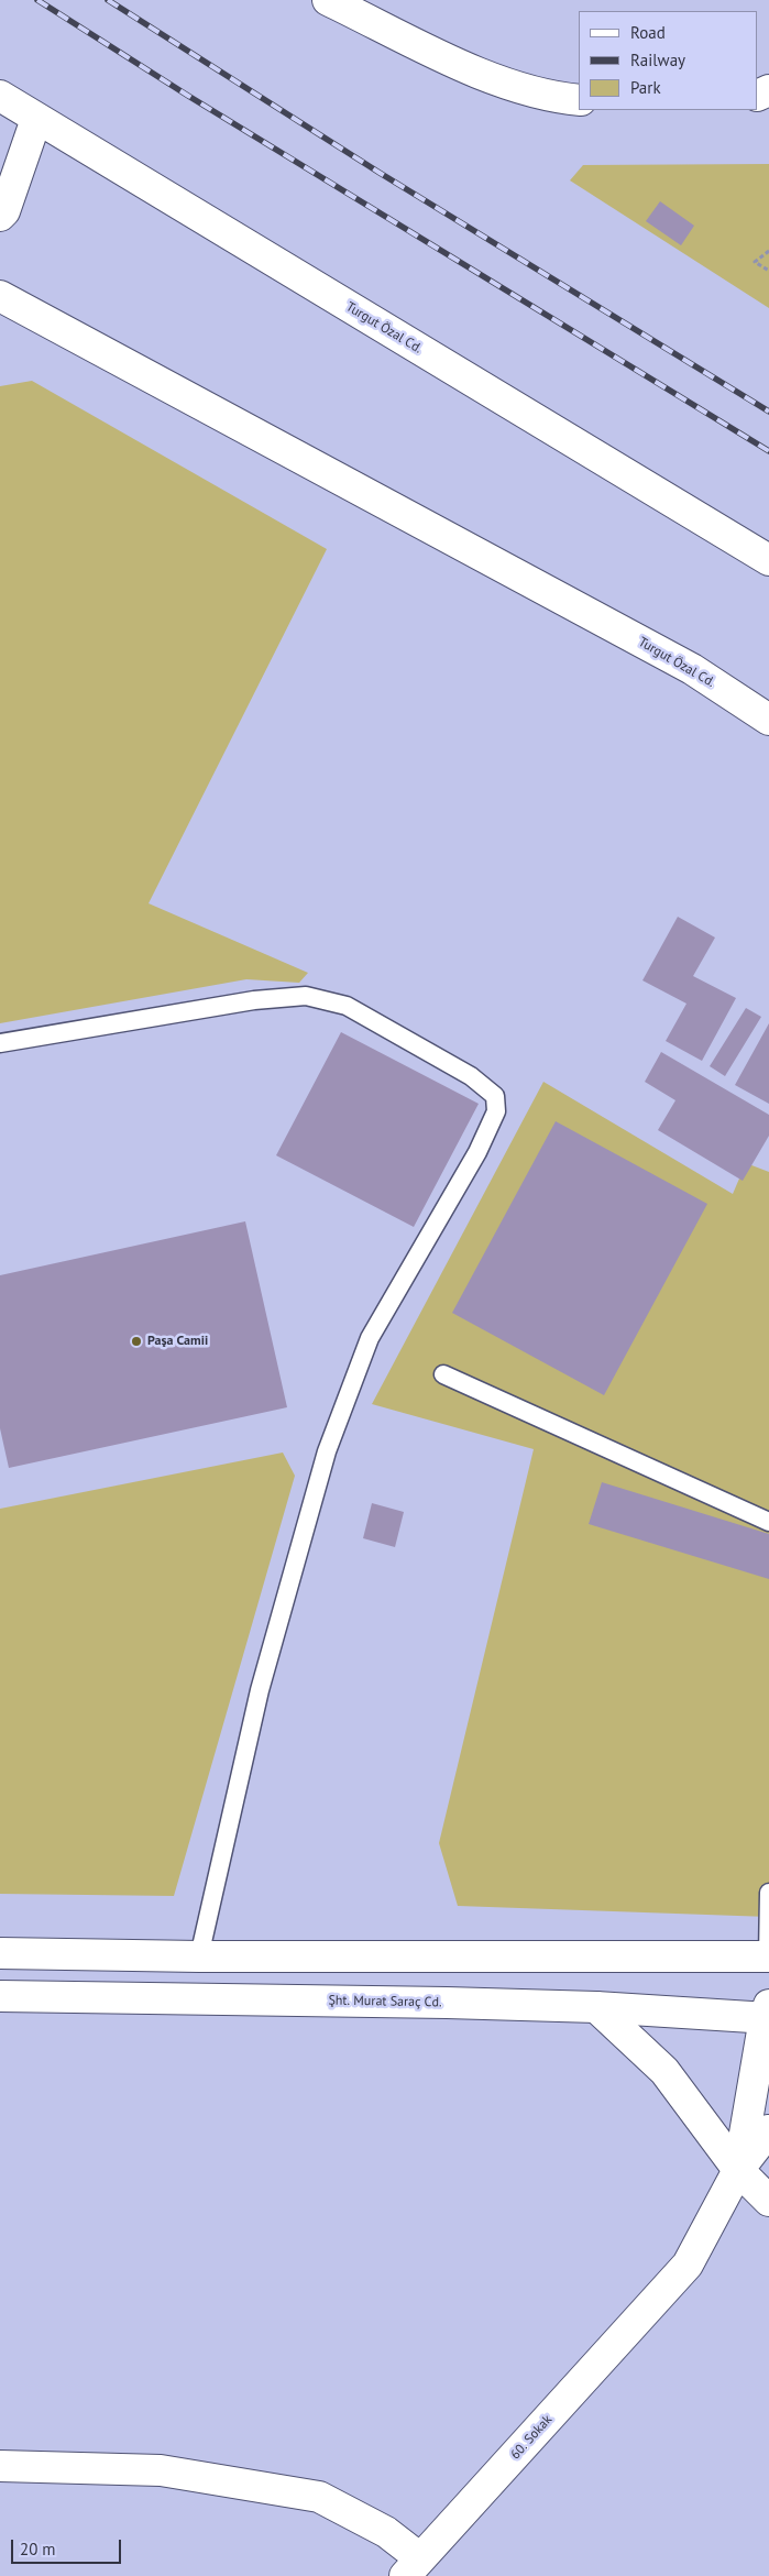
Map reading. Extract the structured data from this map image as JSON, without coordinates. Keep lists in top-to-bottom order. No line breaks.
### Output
{"streets":{"street":["Turgut Özal Cd.","Şht. Murat Saraç Cd.","60. Sokak"]},"places":["Paşa Camii"],"legend":["Road","Railway","Park"],"scale_bar":"20 m"}
